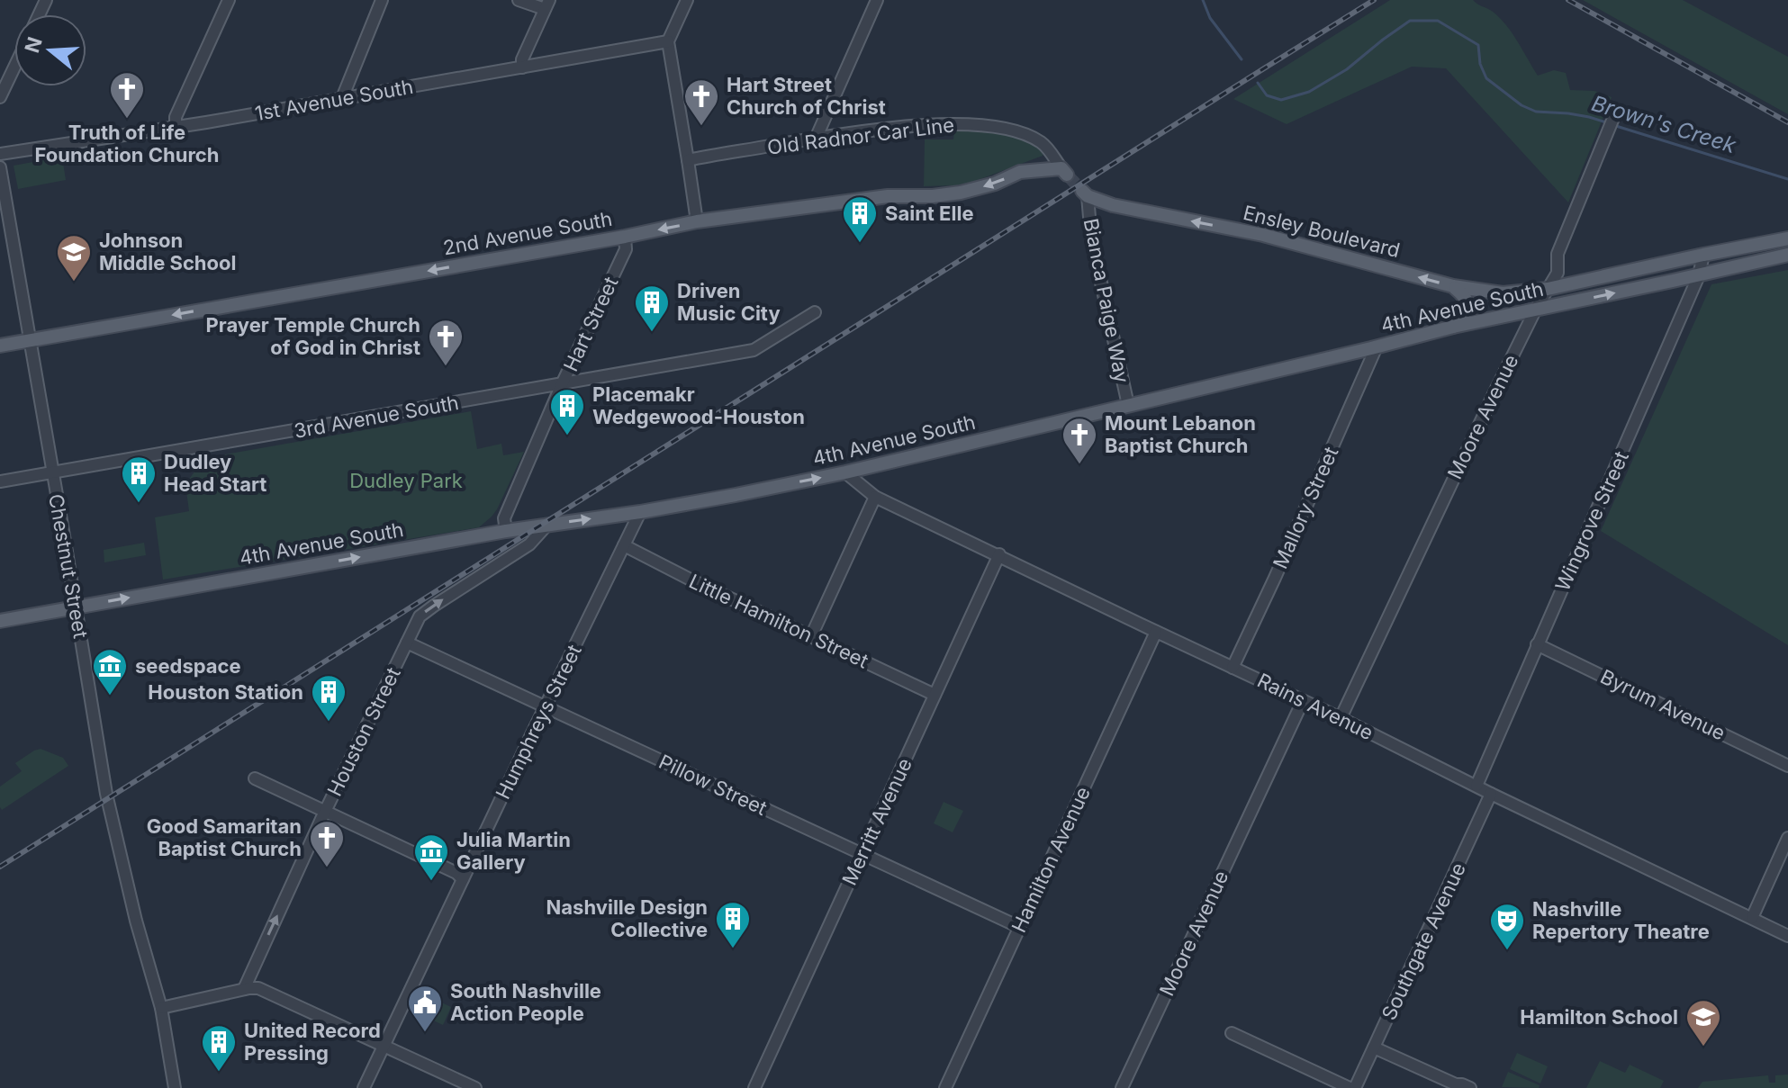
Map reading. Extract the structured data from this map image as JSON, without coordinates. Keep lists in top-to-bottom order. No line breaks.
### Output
{"streets":{"main road":["Ensley Boulevard","2nd Avenue South","4th Avenue South"],"street":["1st Avenue South","Old Radnor Car Line","Bianca Paige Way","Hart Street","3rd Avenue South","Moore Avenue","Mallory Street","Wingrove Street","Chestnut Street","Little Hamilton Street","Byrum Avenue","Rains Avenue","Humphreys Street","Houston Street","Pillow Street","Merritt Avenue","Hamilton Avenue","Southgate Avenue"]},"crossings":[["Old Radnor Car Line","2nd Avenue South"],["Ensley Boulevard","Bianca Paige Way"],["Ensley Boulevard","4th Avenue South"],["Ensley Boulevard","Moore Avenue"],["2nd Avenue South","Hart Street"],["2nd Avenue South","Chestnut Street"],["Bianca Paige Way","4th Avenue South"],["4th Avenue South","Hart Street"],["4th Avenue South","Moore Avenue"],["4th Avenue South","Mallory Street"],["4th Avenue South","Wingrove Street"],["4th Avenue South","Chestnut Street"],["4th Avenue South","Rains Avenue"],["4th Avenue South","Humphreys Street"],["4th Avenue South","Houston Street"],["Hart Street","3rd Avenue South"],["3rd Avenue South","Chestnut Street"],["Moore Avenue","Rains Avenue"],["Mallory Street","Rains Avenue"],["Wingrove Street","Byrum Avenue"],["Wingrove Street","Rains Avenue"],["Little Hamilton Street","Humphreys Street"],["Little Hamilton Street","Merritt Avenue"],["Rains Avenue","Merritt Avenue"],["Rains Avenue","Hamilton Avenue"],["Rains Avenue","Southgate Avenue"],["Humphreys Street","Pillow Street"],["Houston Street","Pillow Street"],["Pillow Street","Merritt Avenue"],["Pillow Street","Hamilton Avenue"]],"one_way":["Ensley Boulevard","2nd Avenue South","4th Avenue South","Houston Street"],"water":["Brown's Creek"],"parks":["Dudley Park"],"places":{"church":["Truth of Life Foundation Church","Hart Street Church of Christ","Prayer Temple Church of God in Christ","Mount Lebanon Baptist Church","Good Samaritan Baptist Church"],"building":["Saint Elle","Driven Music City","Placemakr Wedgewood-Houston","Dudley Head Start","Houston Station","Nashville Design Collective","United Record Pressing"],"school or university":["Johnson Middle School","Hamilton School"],"museum":["seedspace","Julia Martin Gallery"],"theatre":["Nashville Repertory Theatre"],"public building":["South Nashville Action People"]},"north":"left"}
